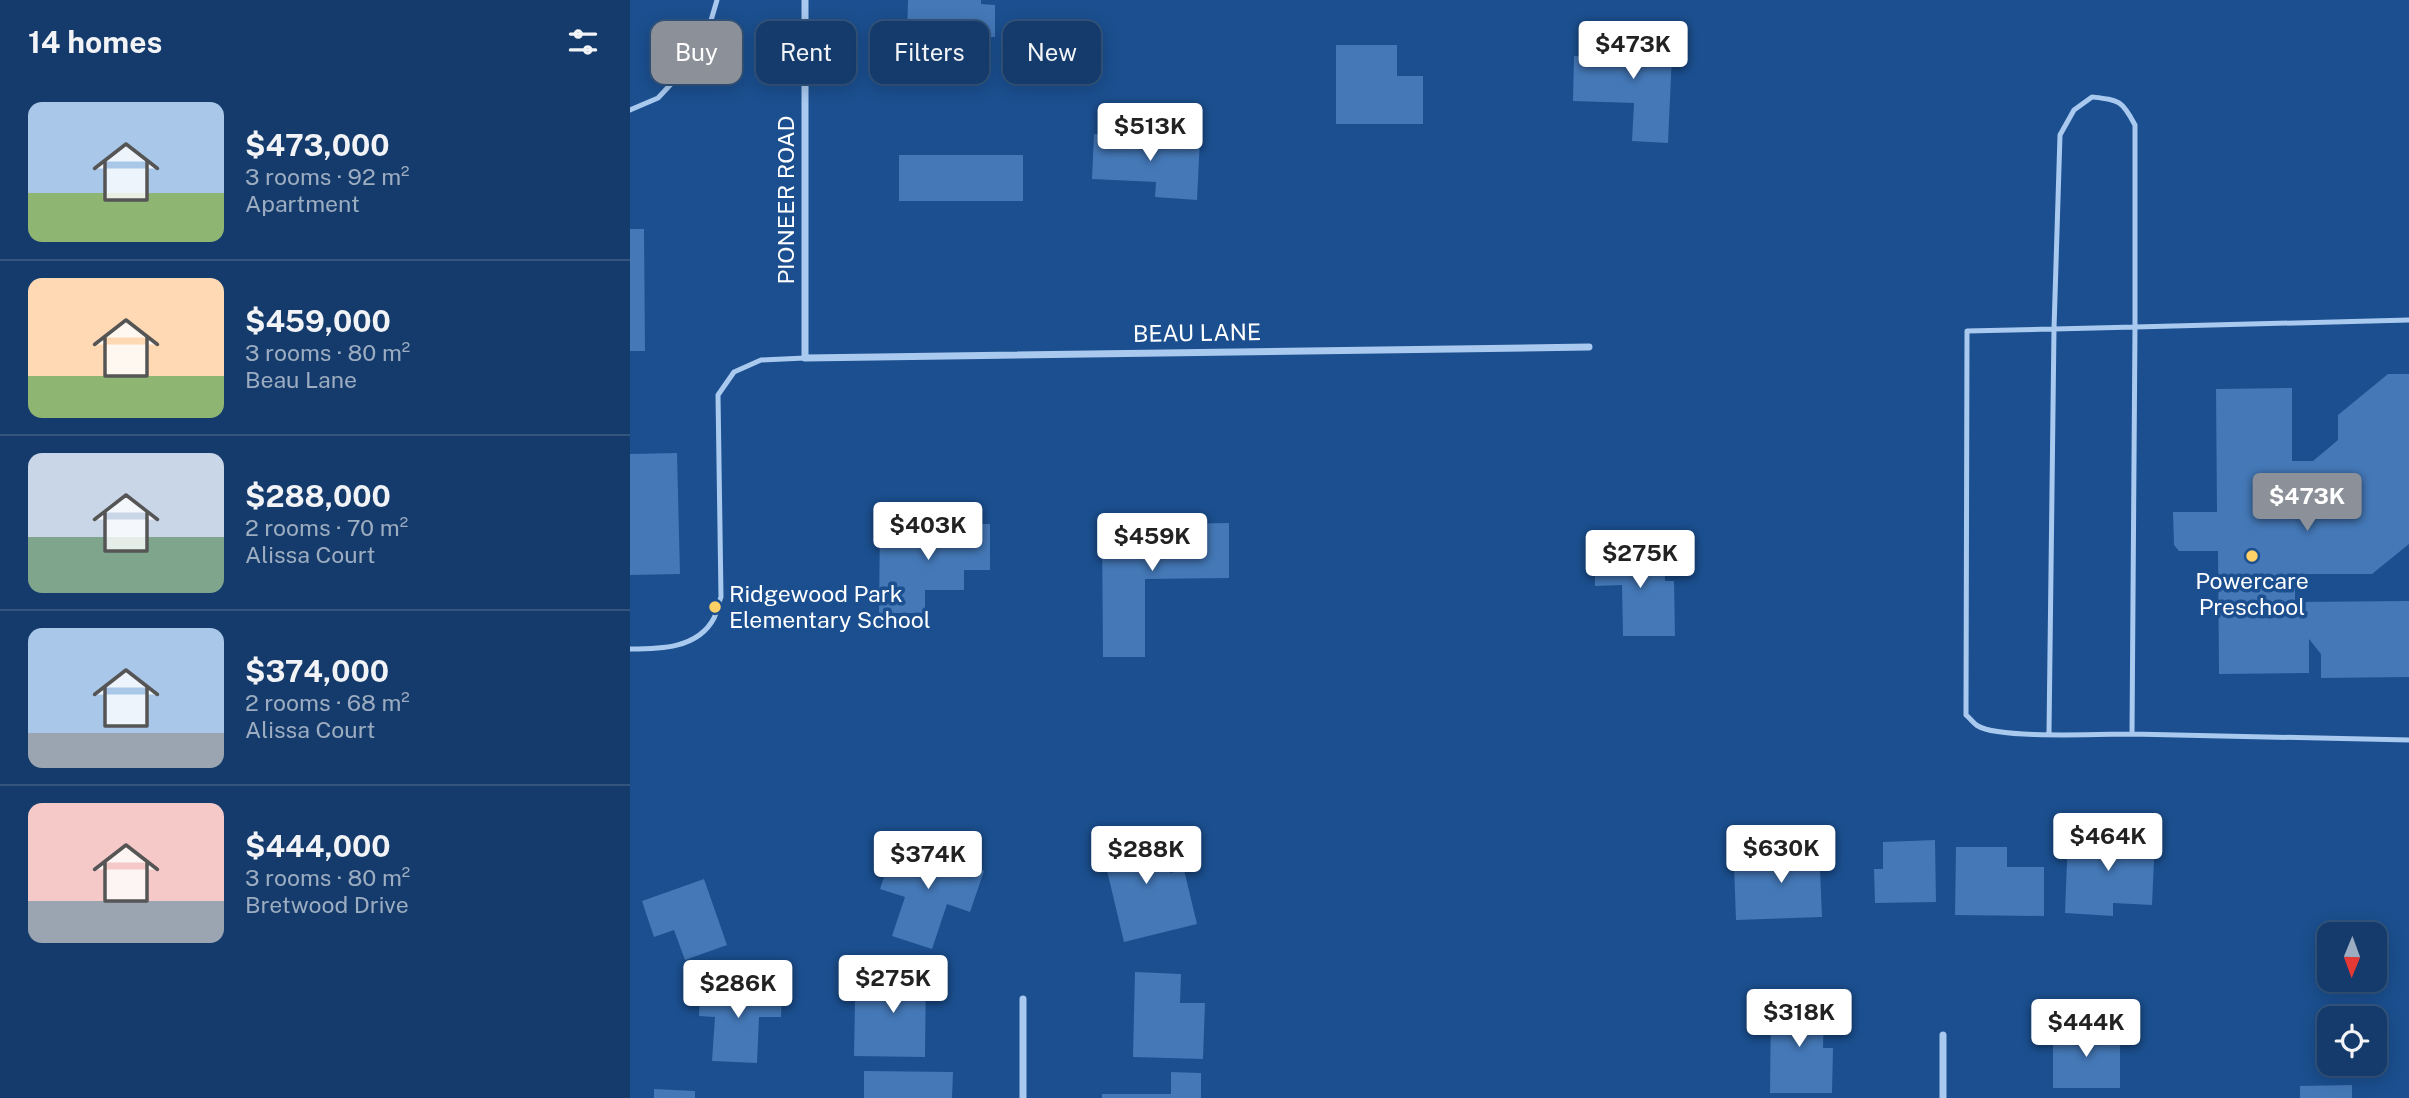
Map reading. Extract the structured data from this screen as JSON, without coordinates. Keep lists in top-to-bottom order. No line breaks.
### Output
{"streets":{"street":["PIONEER ROAD","BEAU LANE"]},"crossings":[["PIONEER ROAD","BEAU LANE"]],"places":["Powercare Preschool","Ridgewood Park Elementary School"],"north":"bottom","page":{"heading":"14 homes","price":["$473K","$513K","$473K","$403K","$459K","$275K","$464K","$630K","$288K","$374K","$275K","$286K","$318K","$444K"],"chip":["Buy","Rent","Filters","New"],"list":[{"name":"$473,000","note":"3 rooms · 92 m² · Apartment"},{"name":"$459,000","note":"3 rooms · 80 m² · Beau Lane"},{"name":"$288,000","note":"2 rooms · 70 m² · Alissa Court"},{"name":"$374,000","note":"2 rooms · 68 m² · Alissa Court"},{"name":"$444,000","note":"3 rooms · 80 m² · Bretwood Drive"}]}}
